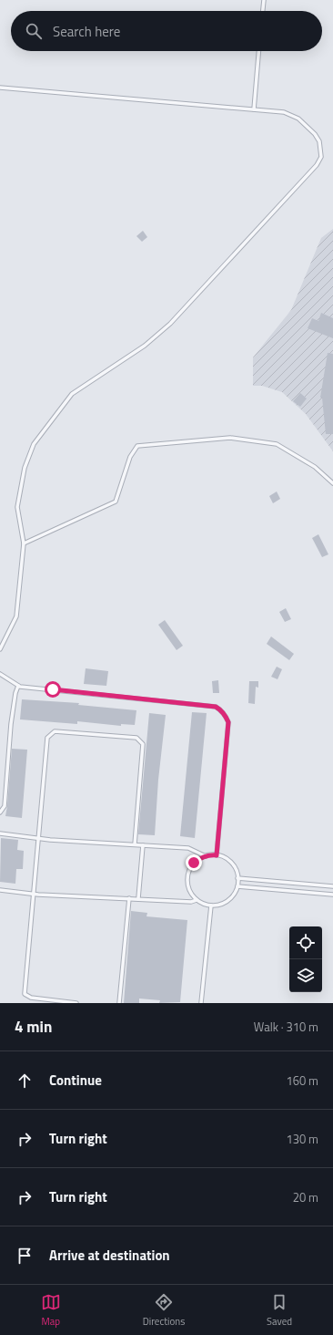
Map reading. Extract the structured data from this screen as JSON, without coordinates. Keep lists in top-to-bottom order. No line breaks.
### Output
{"page":{"search":"Search here","heading":["4 min","Walk · 310 m"],"list":[["Continue","160 m"],["Turn right","130 m"],["Turn right","20 m"],"Arrive at destination"],"nav":["Map","Directions","Saved"]}}
